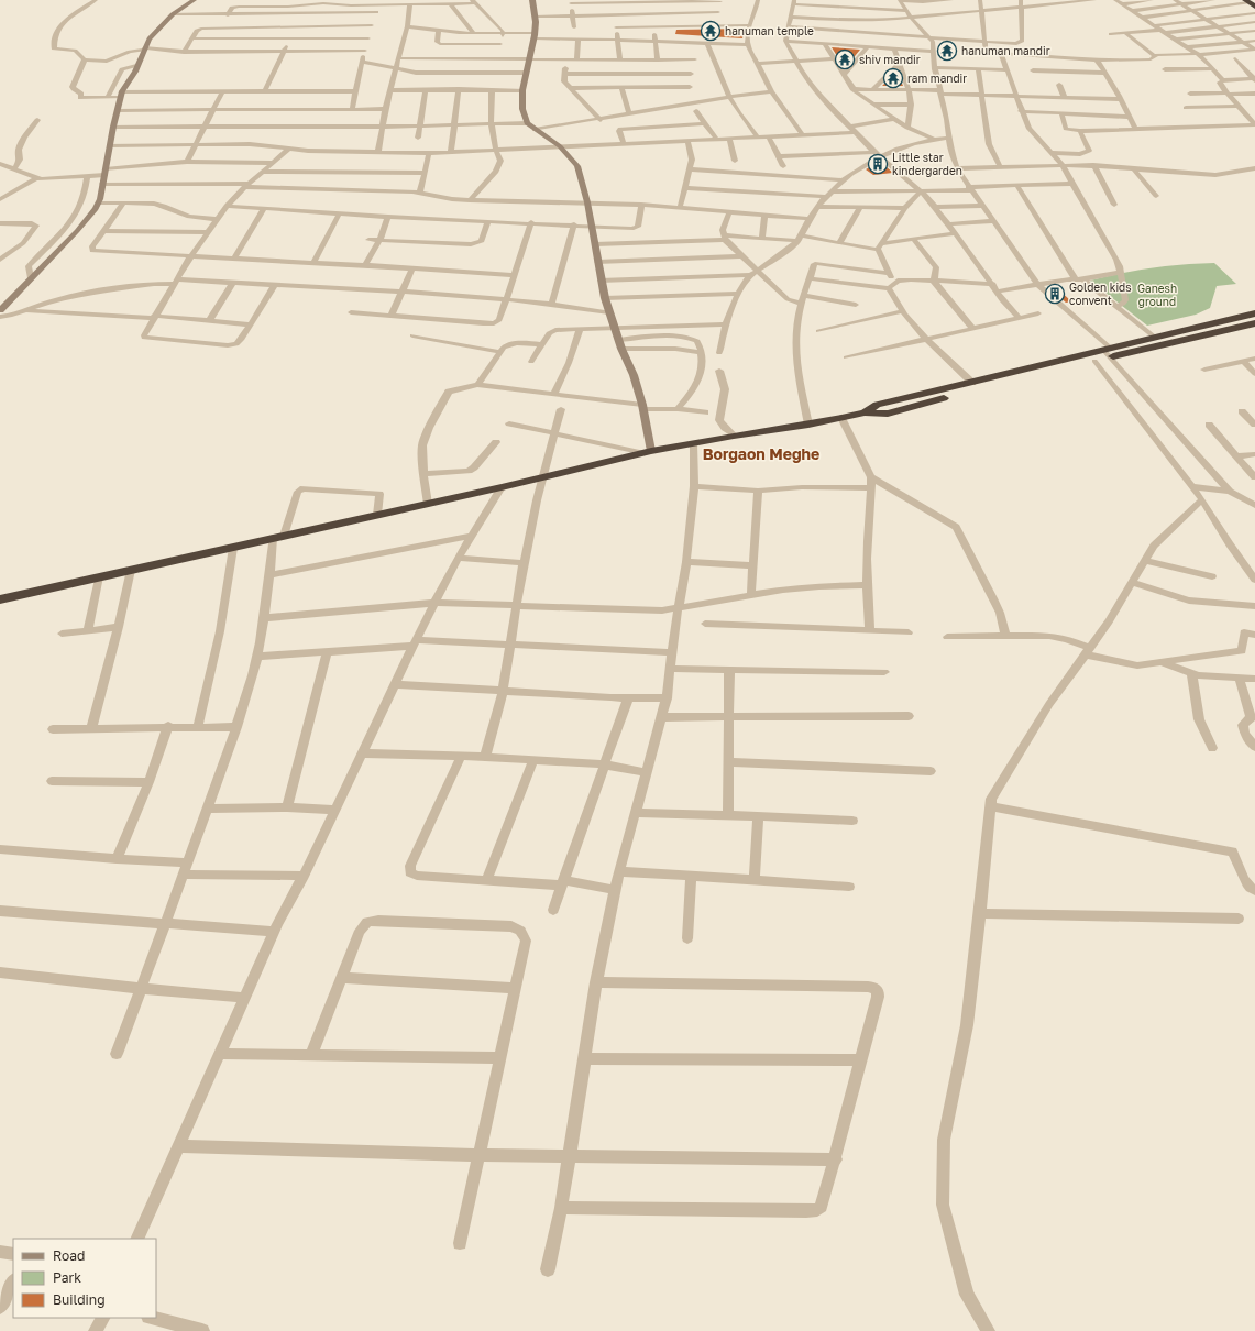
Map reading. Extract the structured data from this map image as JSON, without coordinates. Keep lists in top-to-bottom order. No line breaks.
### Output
{"districts":["Borgaon Meghe"],"parks":["Ganesh ground"],"places":{"temple":["hanuman temple","hanuman mandir","shiv mandir","ram mandir"],"building":["Little star kindergarden","Golden kids convent"]},"legend":["Road","Park","Building"]}
